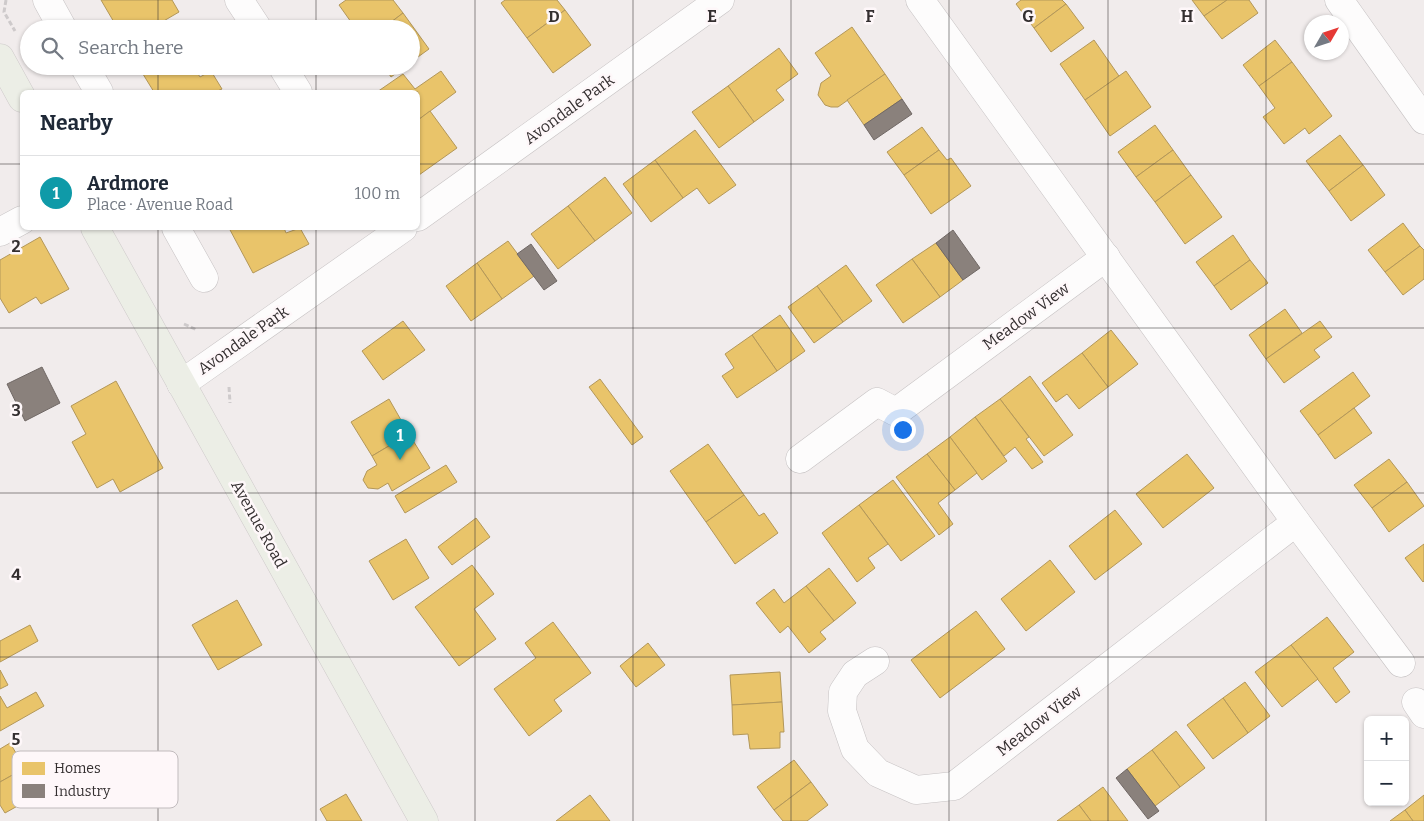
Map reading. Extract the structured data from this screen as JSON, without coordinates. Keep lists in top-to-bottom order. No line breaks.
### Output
{"streets":{"main road":["Avenue Road"],"street":["Avondale Park","Meadow View"]},"crossings":[["Avondale Park","Avenue Road"]],"legend":["Homes","Industry"],"north":"top right","page":{"search":"Search here","heading":"Nearby","list":[{"mark":"1","name":"Ardmore","note":"Place · Avenue Road","value":"100 m"}],"pins":"1","map_buttons":["+","−"]},"grid":{"columns":["D","E","F","G","H"],"rows":["2","3","4","5"]}}
